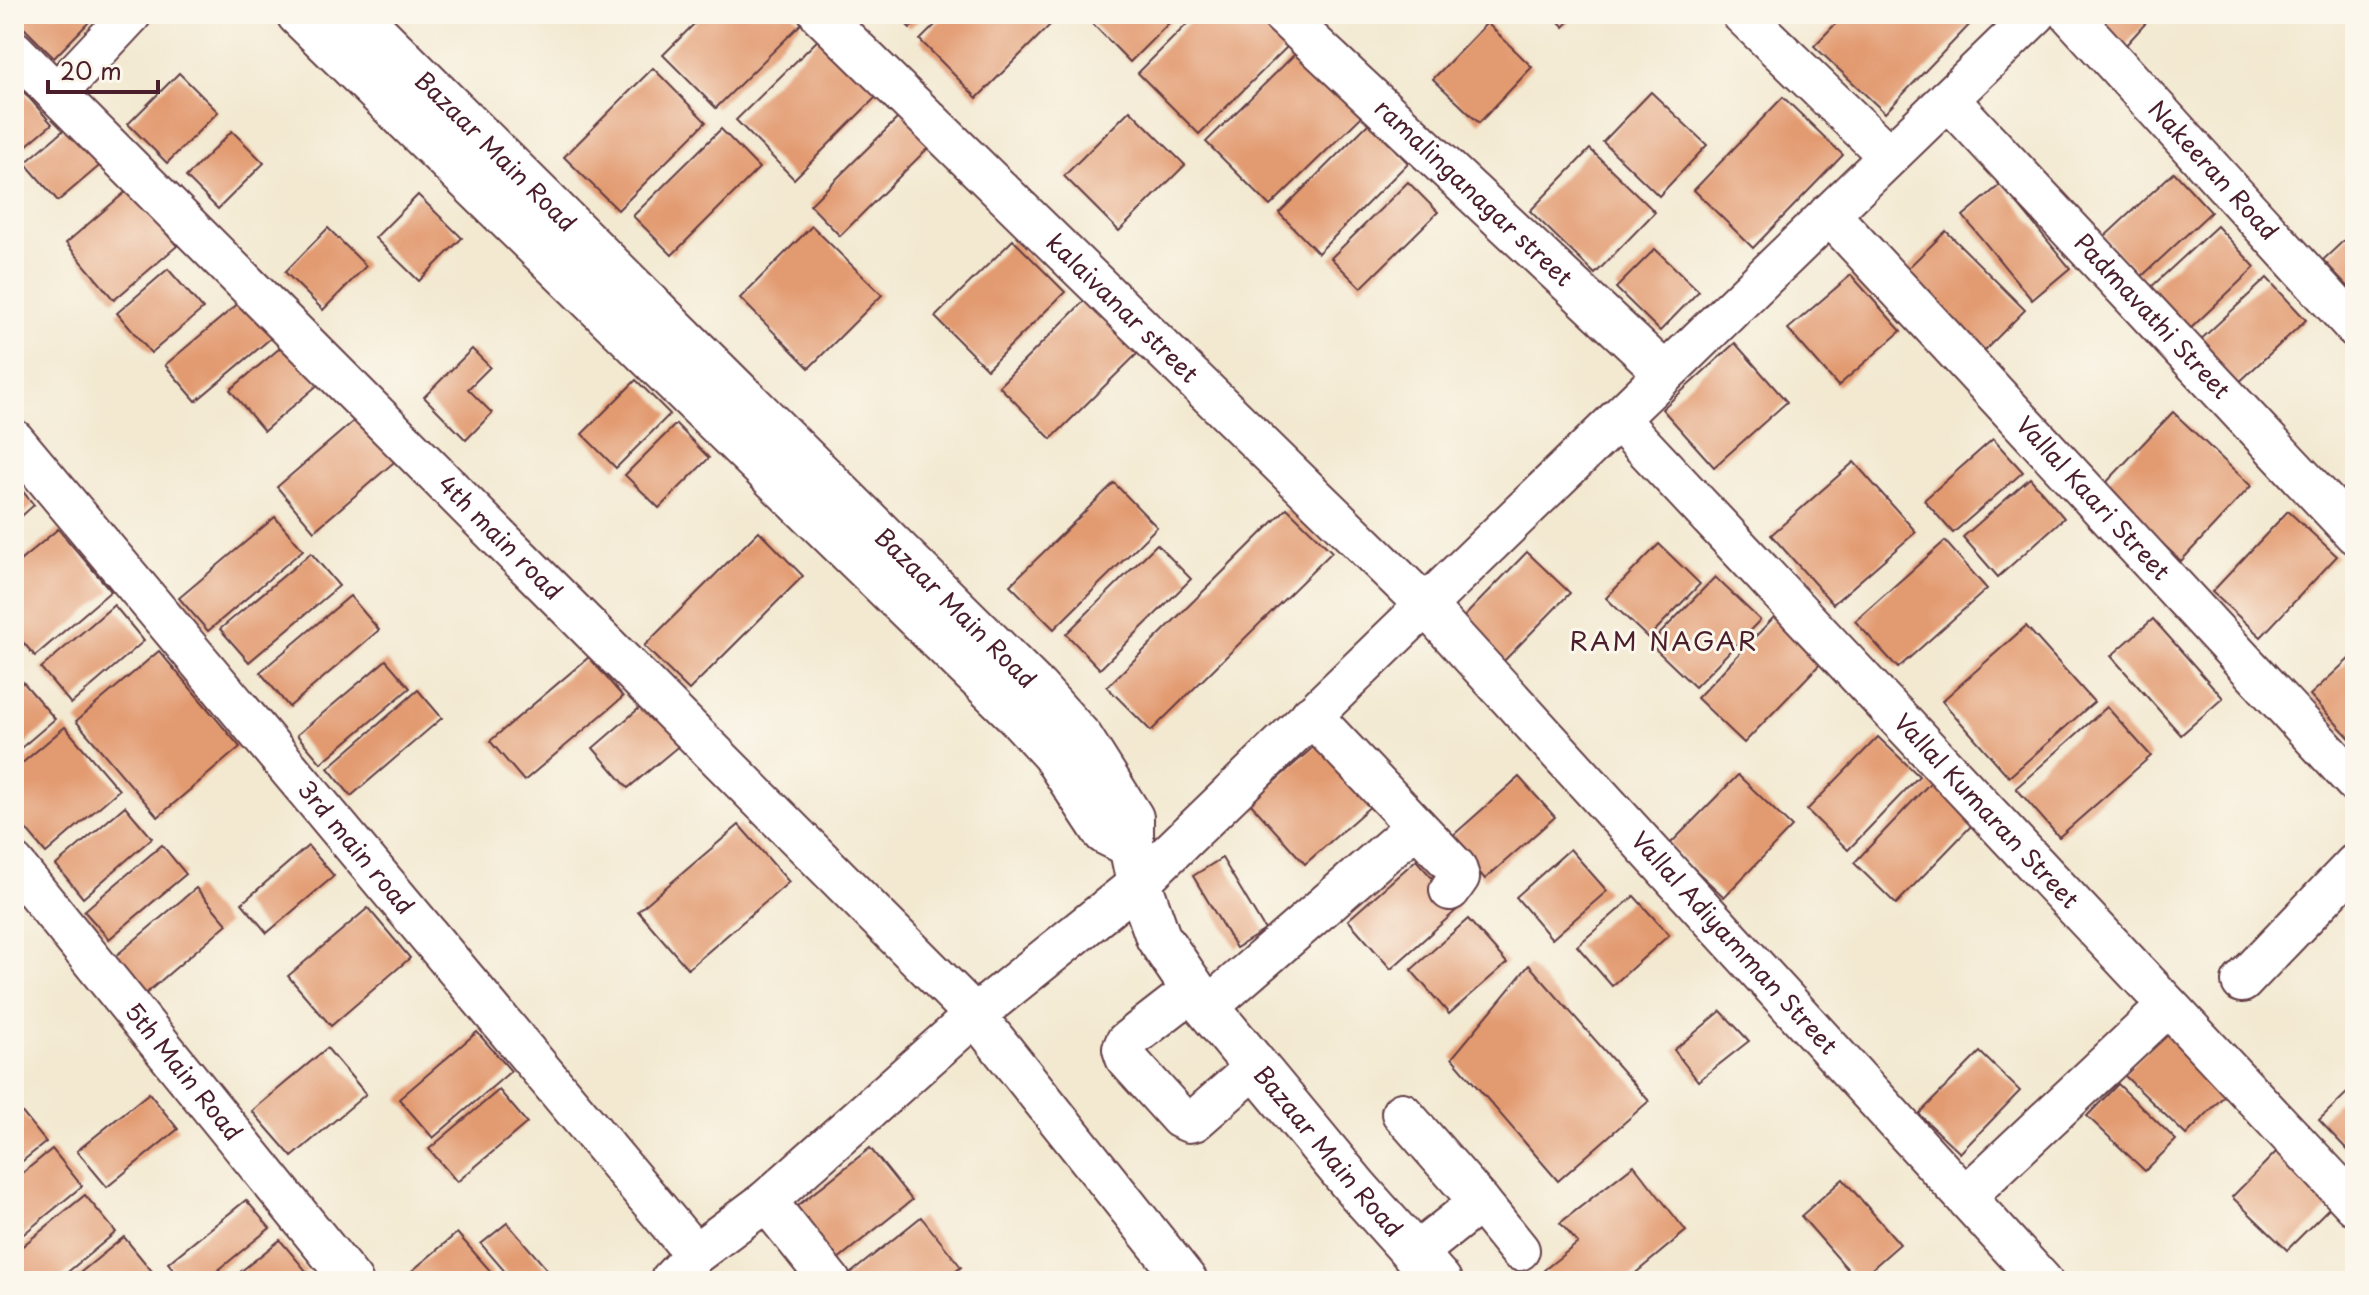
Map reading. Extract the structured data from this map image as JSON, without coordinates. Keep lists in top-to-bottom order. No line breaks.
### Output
{"streets":{"main road":["Bazaar Main Road"],"street":["Nakeeran Road","ramalinganagar street","kalaivanar street","Padmavathi Street","Vallal Kaari Street","4th main road","Vallal Kumaran Street","3rd main road","Vallal Adiyamman Street","5th Main Road"]},"crossings":[["kalaivanar street","Vallal Adiyamman Street"]],"districts":["RAM NAGAR"],"scale_bar":"20 m"}
